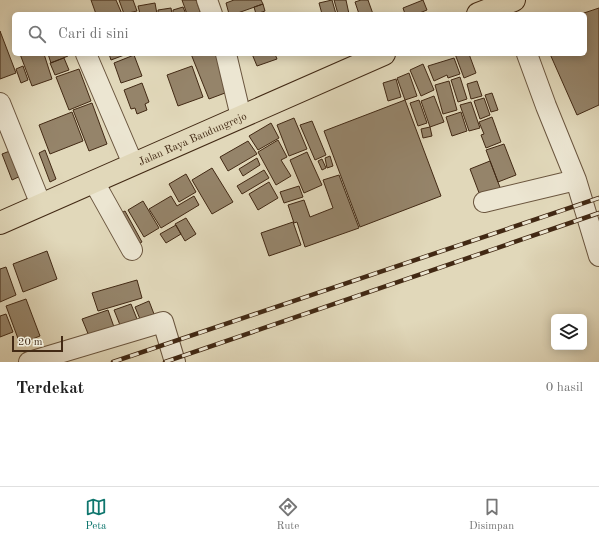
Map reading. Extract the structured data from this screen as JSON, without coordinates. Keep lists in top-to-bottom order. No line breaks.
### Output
{"streets":{"main road":["Jalan Raya Bandungrejo"]},"scale_bar":"20 m","page":{"search":"Cari di sini","scale":"20 m","heading":["Terdekat","0 hasil"],"nav":["Peta","Rute","Disimpan"]}}
